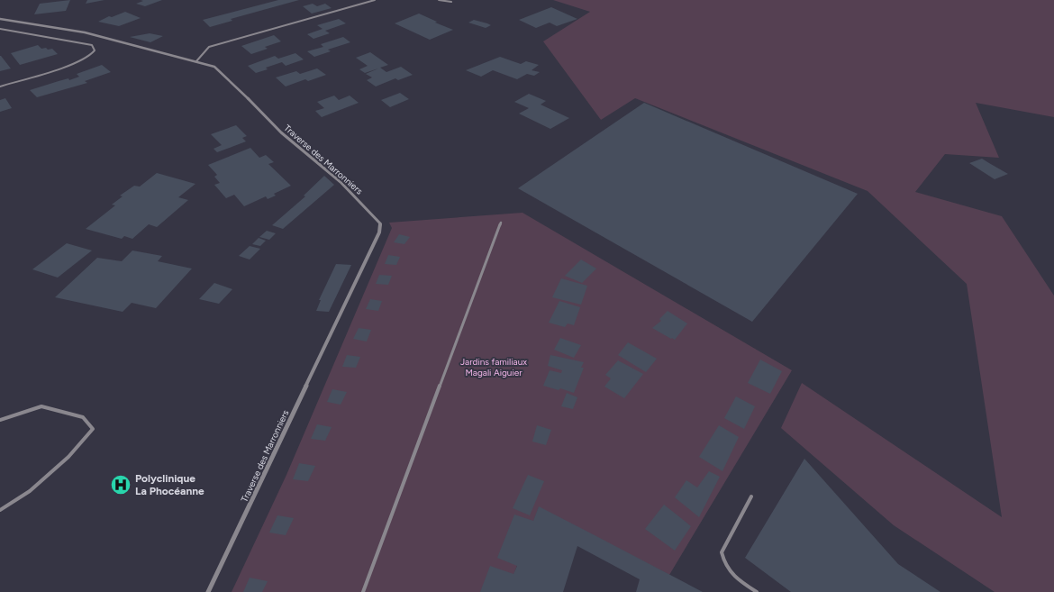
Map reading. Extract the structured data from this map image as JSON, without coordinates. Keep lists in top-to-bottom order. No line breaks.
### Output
{"streets":{"street":["Traverse des Marronniers"]},"parks":["Jardins familiaux Magali Aiguier"],"places":{"hospital":["Polyclinique La Phocéanne"]}}
